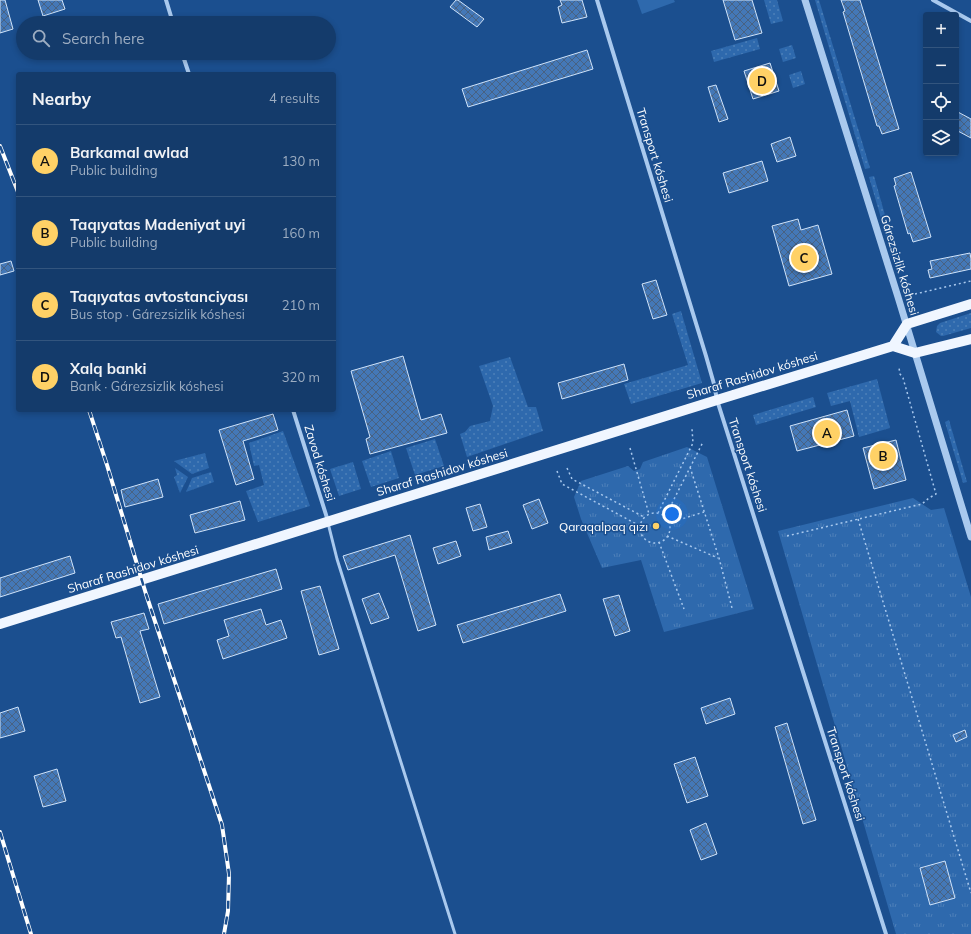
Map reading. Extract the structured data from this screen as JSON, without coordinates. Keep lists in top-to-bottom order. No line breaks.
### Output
{"streets":{"main road":["Sharaf Rashidov kóshesi"],"street":["Transport kóshesi","Gárezsizlik kóshesi","Zavod kóshesi"]},"crossings":[["Transport kóshesi","Sharaf Rashidov kóshesi"],["Sharaf Rashidov kóshesi","Zavod kóshesi"]],"places":["Qaraqalpaq qızı"],"page":{"map_buttons":["+","−"],"search":"Search here","pins":["D","C","A","B"],"heading":["Nearby","4 results"],"list":[{"mark":"A","name":"Barkamal awlad","note":"Public building","value":"130 m"},{"mark":"B","name":"Taqıyatas Madeniyat uyi","note":"Public building","value":"160 m"},{"mark":"C","name":"Taqıyatas avtostanciyası","note":"Bus stop · Gárezsizlik kóshesi","value":"210 m"},{"mark":"D","name":"Xalq banki","note":"Bank · Gárezsizlik kóshesi","value":"320 m"}]}}
